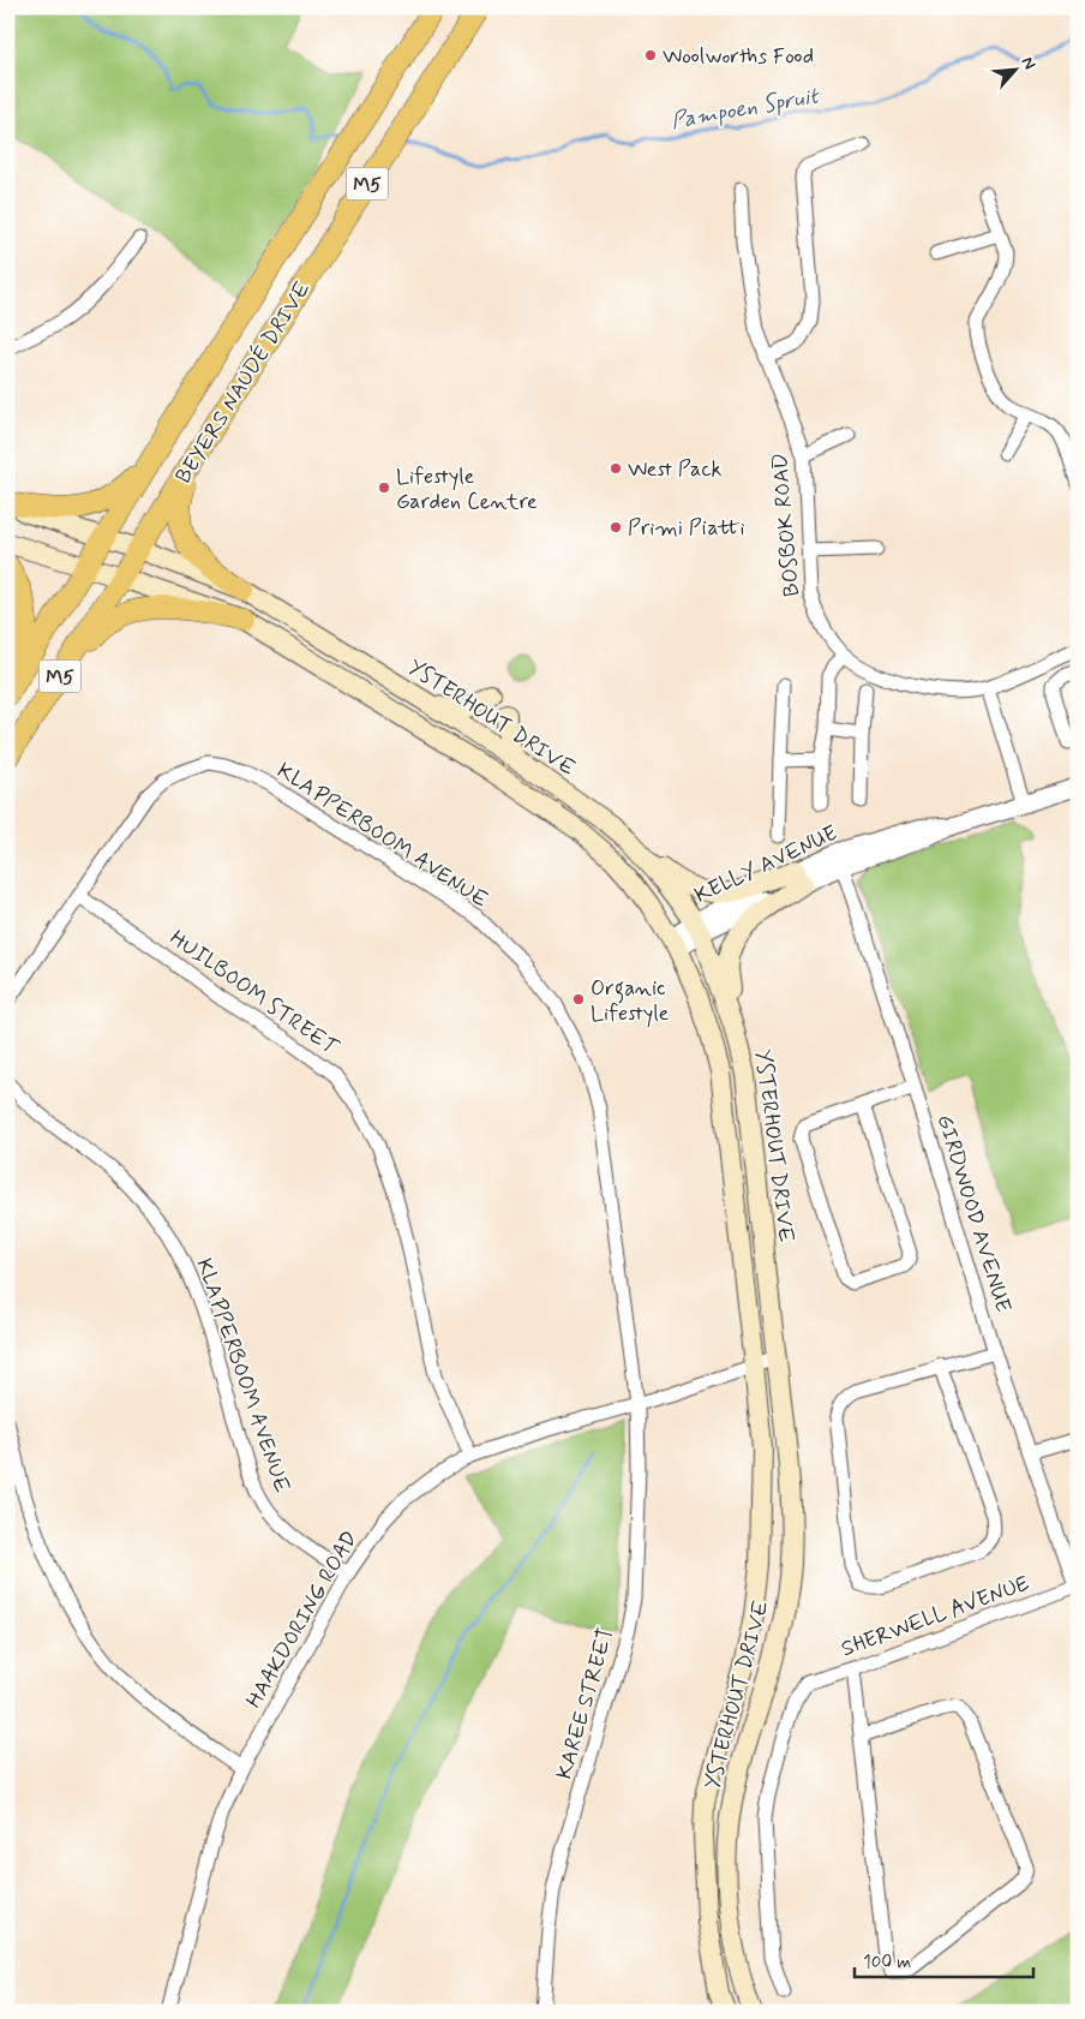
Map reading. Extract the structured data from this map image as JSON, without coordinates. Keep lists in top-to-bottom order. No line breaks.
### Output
{"streets":{"main road":["M5","BEYERS NAUDÉ DRIVE","YSTERHOUT DRIVE"],"street":["BOSBOK ROAD","KLAPPERBOOM AVENUE","KELLY AVENUE","HUILBOOM STREET","GIRDWOOD AVENUE","SHERWELL AVENUE","HAAKDORING ROAD","KAREE STREET"]},"crossings":[["BEYERS NAUDÉ DRIVE","YSTERHOUT DRIVE"],["YSTERHOUT DRIVE","KELLY AVENUE"],["YSTERHOUT DRIVE","HAAKDORING ROAD"],["KLAPPERBOOM AVENUE","HUILBOOM STREET"],["KLAPPERBOOM AVENUE","HAAKDORING ROAD"],["KLAPPERBOOM AVENUE","KAREE STREET"],["KELLY AVENUE","GIRDWOOD AVENUE"],["HUILBOOM STREET","HAAKDORING ROAD"],["GIRDWOOD AVENUE","SHERWELL AVENUE"],["HAAKDORING ROAD","KAREE STREET"]],"water":["Pampoen Spruit"],"places":["Woolworths Food","West Pack","Lifestyle Garden Centre","Primi Piatti","Organic Lifestyle"],"scale_bar":"100 m","north":"top right"}
